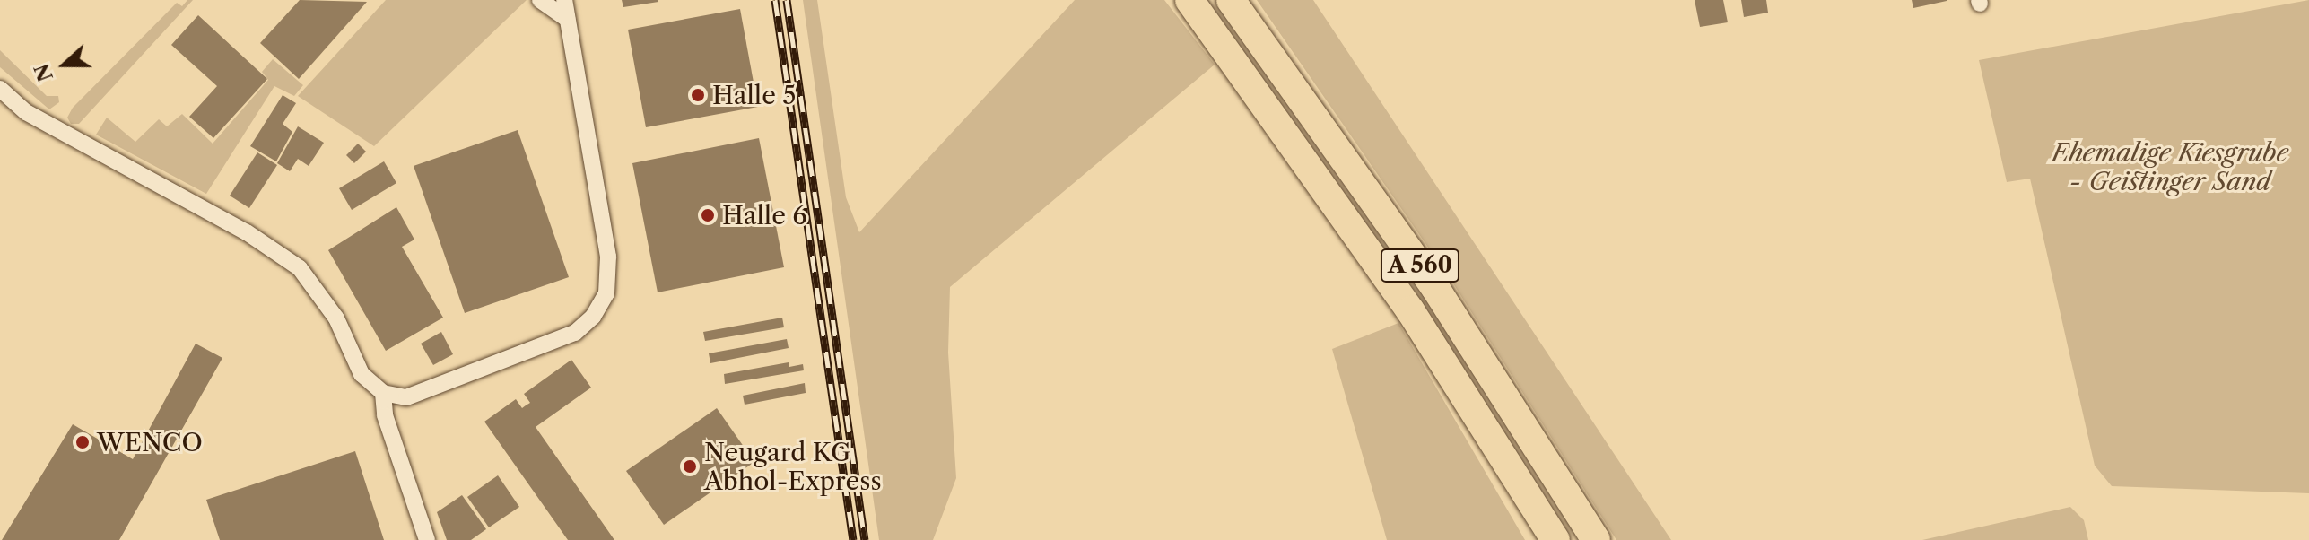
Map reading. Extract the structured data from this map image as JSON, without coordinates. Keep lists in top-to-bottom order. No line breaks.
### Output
{"streets":{"highway":["A 560"]},"parks":["Ehemalige Kiesgrube - Geistinger Sand"],"places":["Halle 5","Halle 6","WENCO","Neugard KG Abhol-Express"],"north":"left"}
